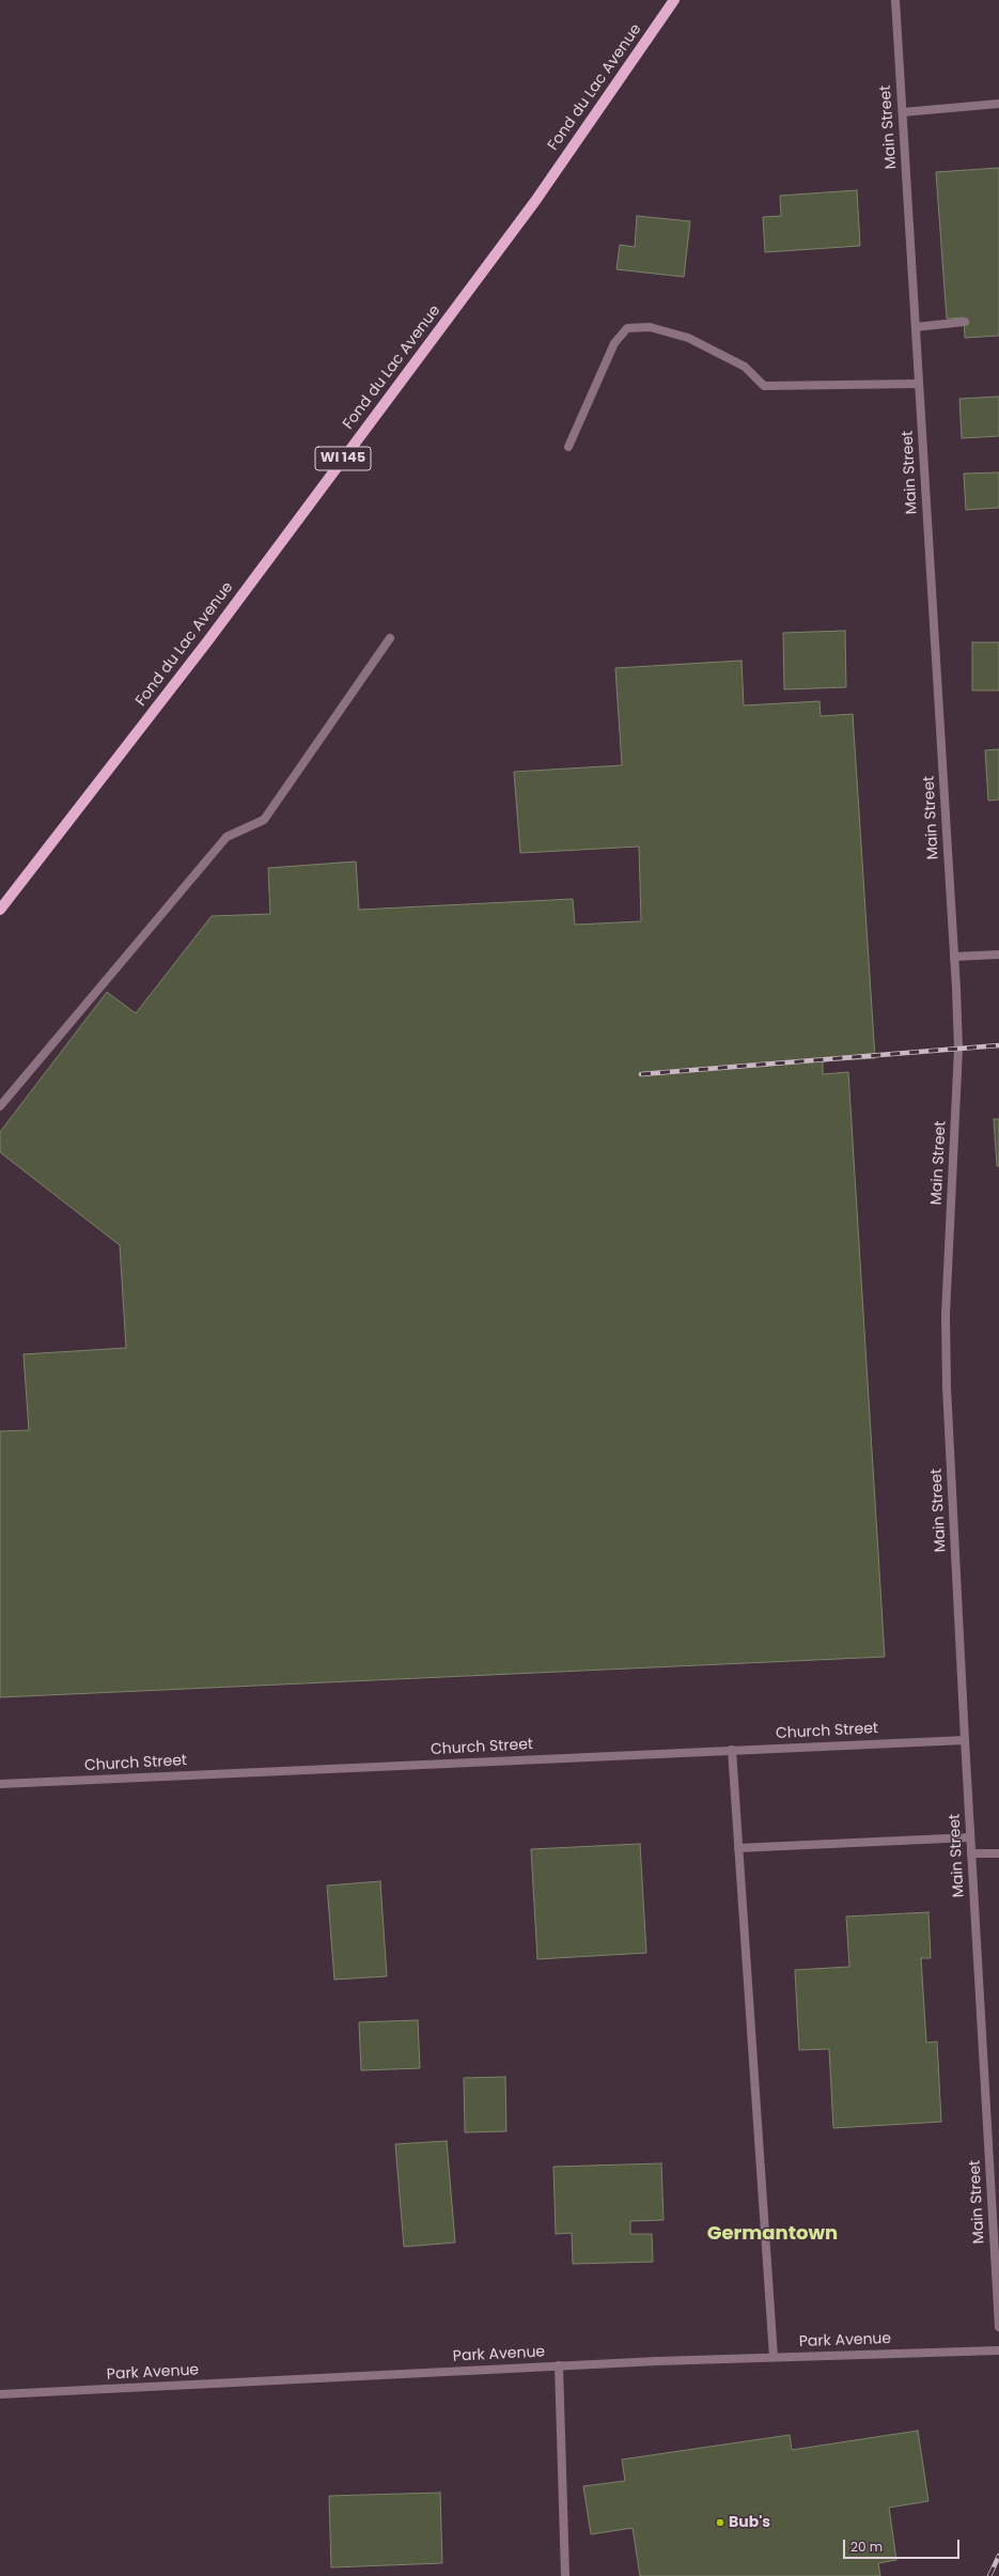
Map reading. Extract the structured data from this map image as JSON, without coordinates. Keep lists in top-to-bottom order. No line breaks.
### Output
{"streets":{"main road":["Fond du Lac Avenue","WI 145"],"street":["Main Street","Church Street","Park Avenue"]},"crossings":[["Main Street","Church Street"]],"districts":["Germantown"],"places":["Bub's"],"scale_bar":"20 m"}
